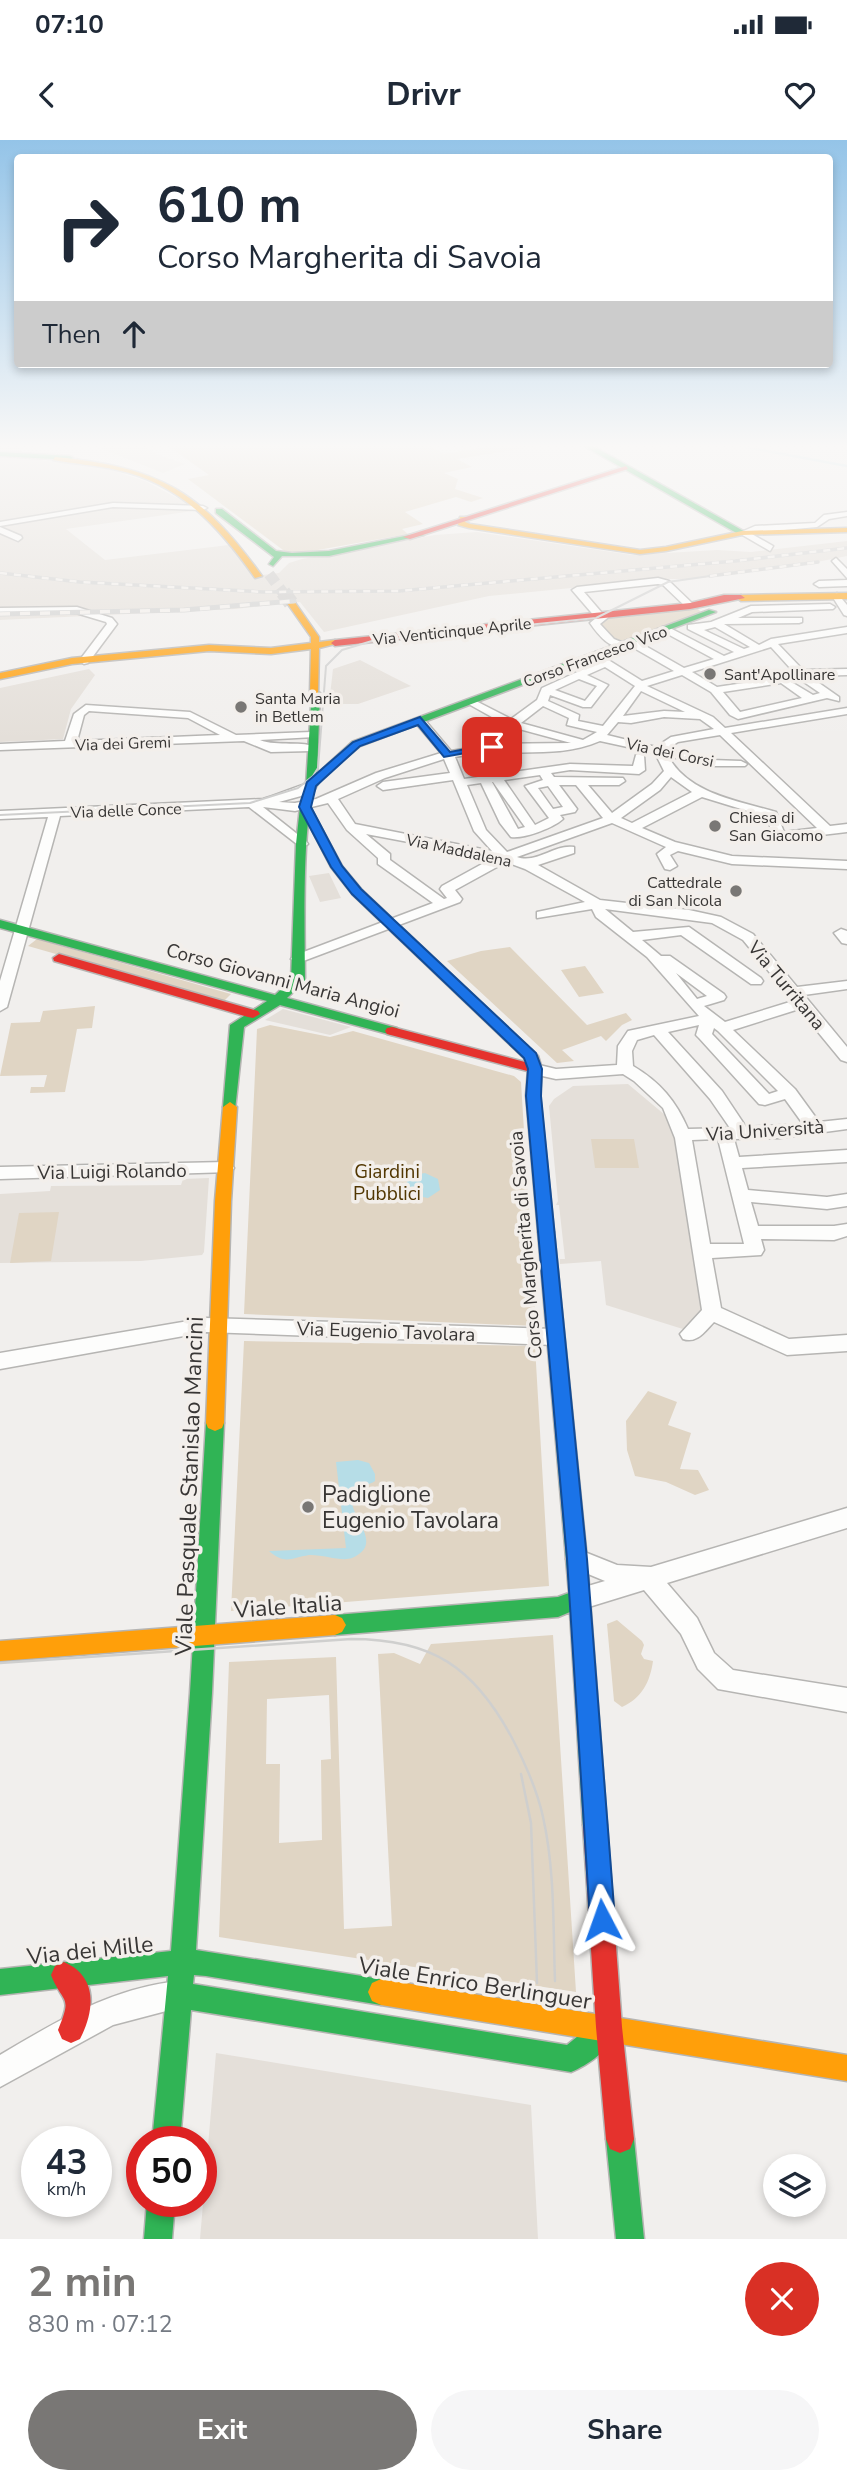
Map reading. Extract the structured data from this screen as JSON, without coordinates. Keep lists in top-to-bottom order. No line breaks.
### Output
{"streets":{"main road":["Via Venticinque Aprile","Corso Francesco Vico","Corso Giovanni Maria Angioi","Corso Margherita di Savoia","Viale Pasquale Stanislao Mancini","Viale Italia","Via dei Mille","Viale Enrico Berlinguer"],"street":["Via dei Gremi","Via dei Corsi","Via delle Conce","Via Maddalena","Via Turritana","Via Università","Via Luigi Rolando","Via Eugenio Tavolara"]},"crossings":[["Via Venticinque Aprile","Corso Francesco Vico"],["Via Venticinque Aprile","Viale Pasquale Stanislao Mancini"],["Corso Francesco Vico","Viale Pasquale Stanislao Mancini"],["Via dei Gremi","Viale Pasquale Stanislao Mancini"],["Via Maddalena","Via Turritana"],["Via Maddalena","Via Università"],["Corso Giovanni Maria Angioi","Corso Margherita di Savoia"],["Corso Giovanni Maria Angioi","Viale Pasquale Stanislao Mancini"],["Via Luigi Rolando","Viale Pasquale Stanislao Mancini"],["Corso Margherita di Savoia","Via Eugenio Tavolara"],["Corso Margherita di Savoia","Viale Italia"],["Corso Margherita di Savoia","Viale Enrico Berlinguer"],["Via Eugenio Tavolara","Viale Pasquale Stanislao Mancini"],["Viale Pasquale Stanislao Mancini","Viale Italia"],["Viale Pasquale Stanislao Mancini","Via dei Mille"],["Viale Pasquale Stanislao Mancini","Viale Enrico Berlinguer"],["Via dei Mille","Viale Enrico Berlinguer"]],"parks":["Giardini Pubblici"],"places":["Sant'Apollinare","Santa Maria in Betlem","Chiesa di San Giacomo","Cattedrale di San Nicola","Padiglione Eugenio Tavolara"],"page":{"status":"07:10","header":"Drivr","turn":["610 m","Corso Margherita di Savoia"],"then":"Then","speed":"43 km/h","limit":"50","heading":["2 min","830 m · 07:12"],"buttons":["Exit","Share"]}}
